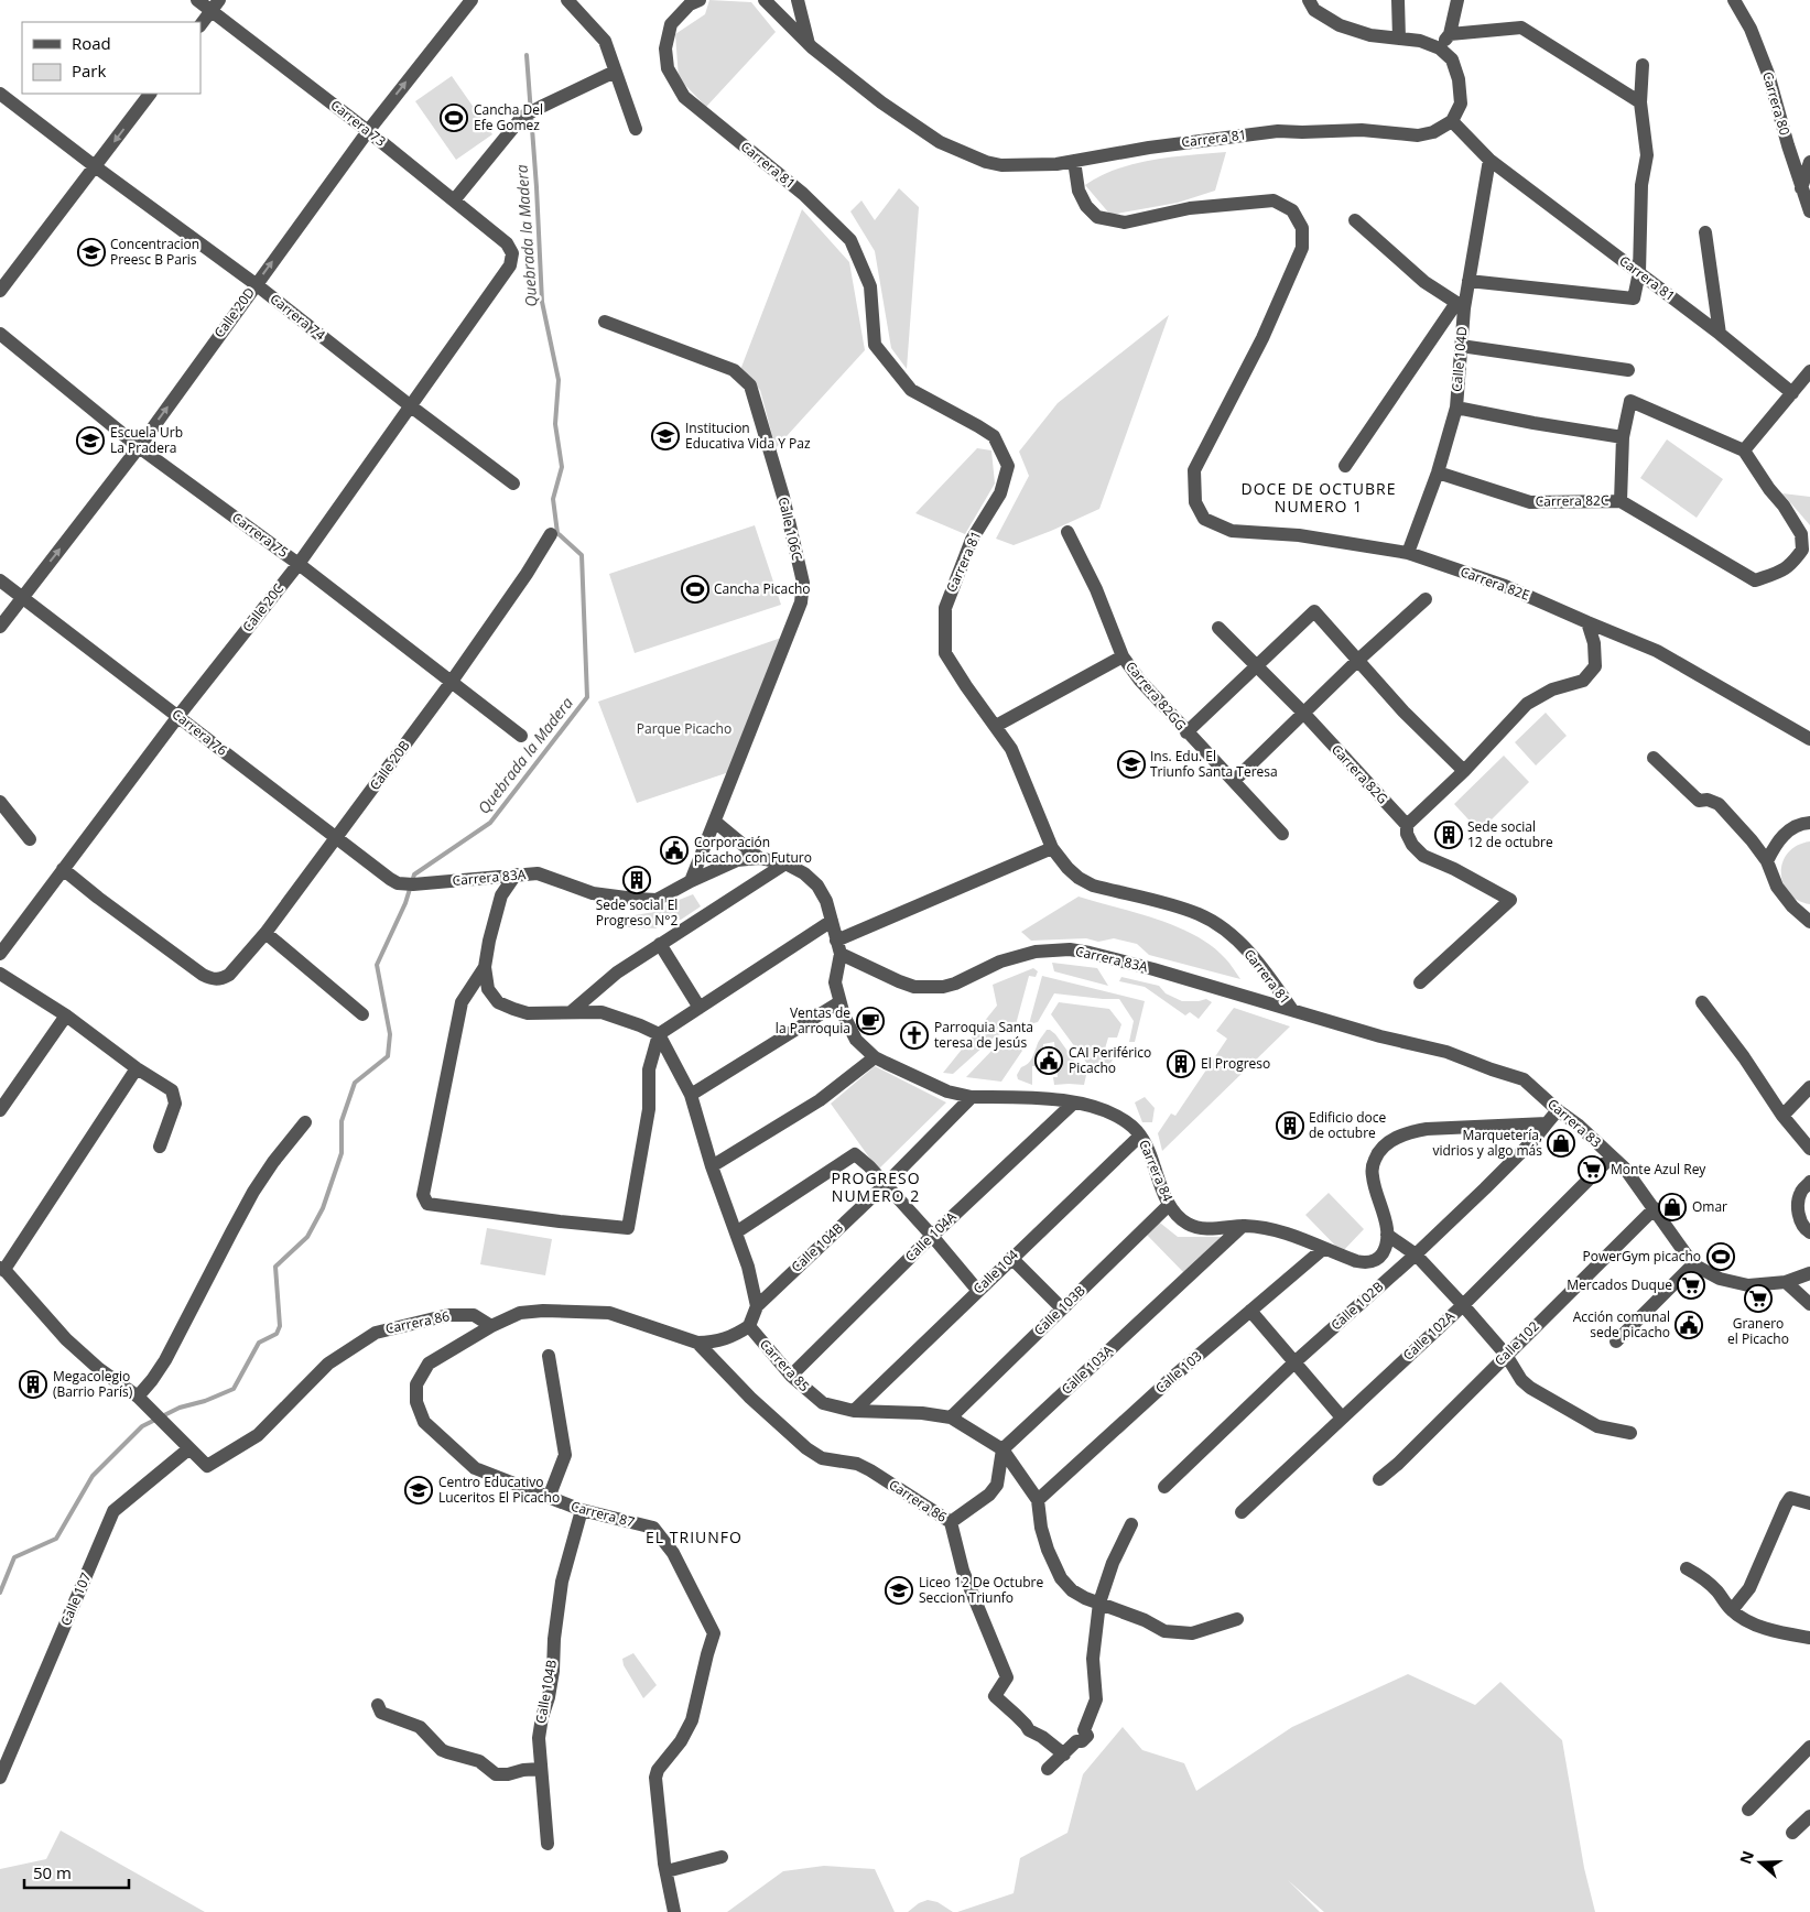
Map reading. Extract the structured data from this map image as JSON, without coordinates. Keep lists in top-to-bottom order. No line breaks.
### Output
{"streets":{"street":["Carrera 80","Carrera 73","Carrera 81","Calle 20D","Carrera 74","Calle 104D","Carrera 82C","Calle 106C","Carrera 75","Carrera 82E","Calle 20C","Carrera 82GG","Carrera 76","Calle 20B","Carrera 82G","Carrera 83A","Carrera 83","Carrera 84","Calle 104A","Calle 104B","Calle 104","Calle 102B","Calle 103B","Carrera 86","Calle 102A","Calle 102","Carrera 85","Calle 103A","Calle 103","Carrera 87","Calle 107"]},"crossings":[["Carrera 73","Calle 20D"],["Carrera 73","Calle 20C"],["Carrera 81","Calle 104D"],["Carrera 81","Carrera 82E"],["Carrera 81","Carrera 83A"],["Carrera 81","Carrera 83"],["Calle 20D","Carrera 74"],["Calle 20D","Carrera 75"],["Calle 20D","Carrera 76"],["Carrera 74","Calle 20C"],["Calle 104D","Carrera 82C"],["Calle 104D","Carrera 82E"],["Calle 106C","Carrera 83A"],["Carrera 75","Calle 20C"],["Carrera 75","Calle 20B"],["Calle 20C","Carrera 76"],["Calle 20C","Calle 20B"],["Carrera 76","Calle 20B"],["Carrera 76","Carrera 83A"],["Carrera 83A","Carrera 83"],["Carrera 83A","Carrera 84"],["Carrera 83","Calle 102A"],["Carrera 83","Calle 102"],["Carrera 84","Calle 104A"],["Carrera 84","Calle 104B"],["Carrera 84","Calle 104"],["Carrera 84","Calle 103B"],["Carrera 84","Calle 103A"],["Carrera 84","Calle 103"],["Calle 104A","Carrera 85"],["Calle 104B","Carrera 85"],["Calle 104B","Carrera 87"],["Calle 104","Carrera 85"],["Calle 103B","Carrera 85"],["Carrera 86","Carrera 85"],["Carrera 86","Carrera 87"],["Carrera 86","Calle 107"],["Carrera 85","Calle 103A"],["Carrera 85","Calle 103"]],"one_way":["Calle 20D"],"districts":["DOCE DE OCTUBRE NUMERO 1","PROGRESO NUMERO 2","EL TRIUNFO"],"water":["Quebrada la Madera"],"parks":["Parque Picacho"],"places":{"sports":["Cancha Del Efe Gomez","Cancha Picacho","PowerGym picacho"],"school or university":["Concentracion Preesc B Paris","Institucion Educativa Vida Y Paz","Escuela Urb La Pradera","Ins. Edu. El Triunfo Santa Teresa","Centro Educativo Luceritos El Picacho","Liceo 12 De Octubre Seccion Triunfo"],"building":["Sede social 12 de octubre","Sede social El Progreso N°2","El Progreso","Edificio doce de octubre","Megacolegio (Barrio París)"],"public building":["Corporación picacho con Futuro","CAI Periférico Picacho","Acción comunal sede picacho"],"cafe":["Ventas de la Parroquia"],"church":["Parroquia Santa teresa de Jesús"],"shop":["Marquetería, vidrios y algo más","Omar"],"supermarket":["Monte Azul Rey","Mercados Duque","Granero el Picacho"]},"legend":["Road","Park"],"scale_bar":"50 m","north":"left"}
